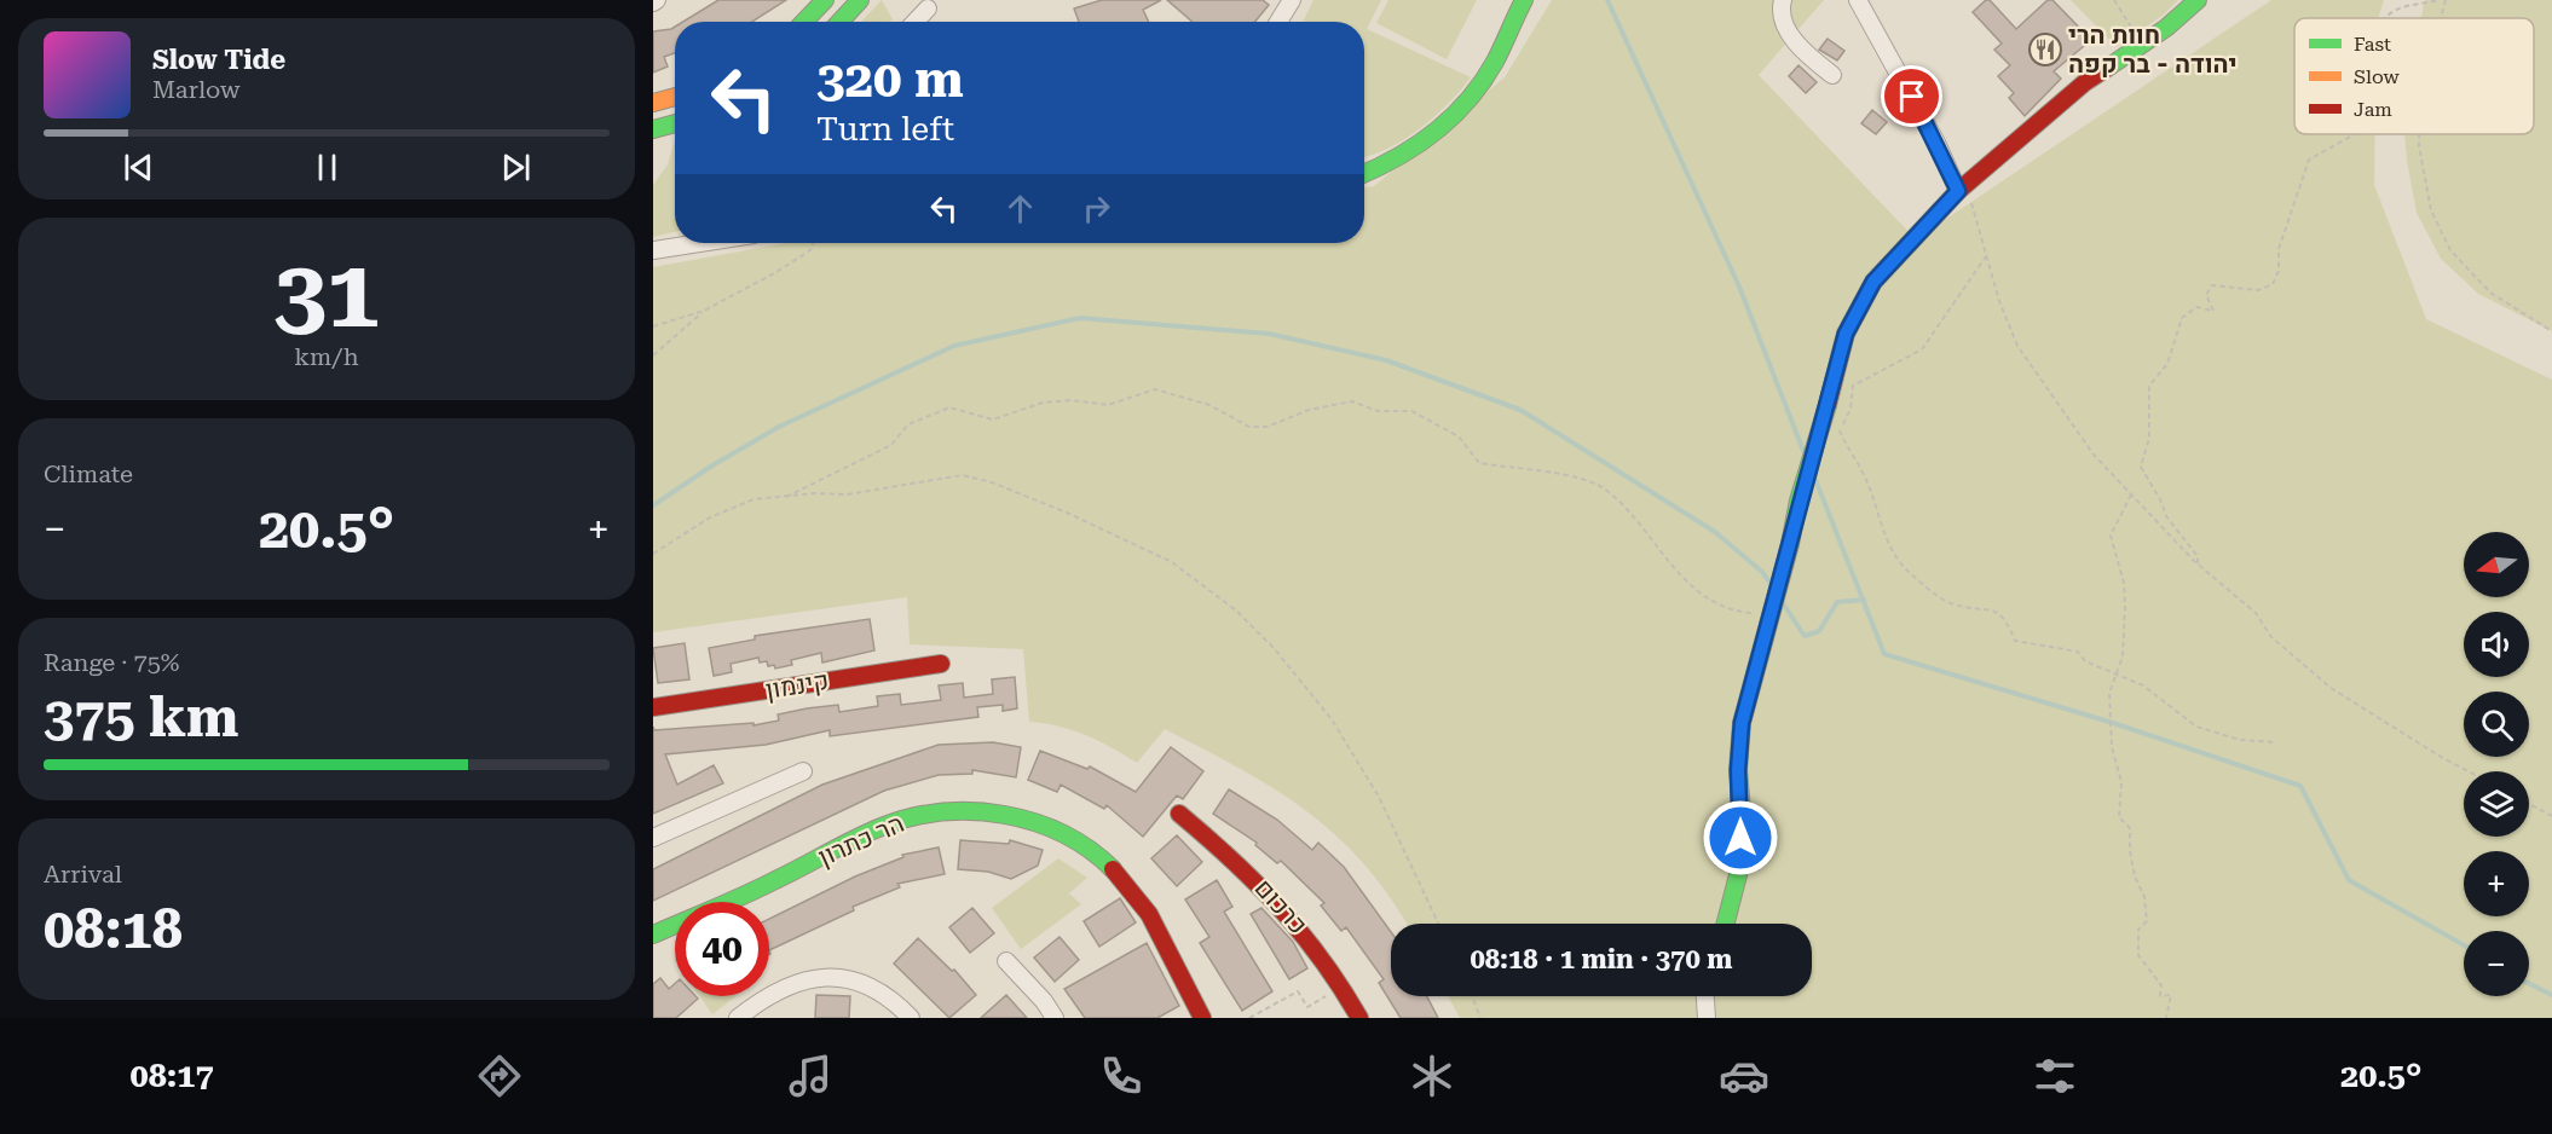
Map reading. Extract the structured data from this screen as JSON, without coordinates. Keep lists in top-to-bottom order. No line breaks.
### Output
{"streets":{"street":["קינמון","הר כתרון","כרכום"]},"places":{"restaurant":["חוות הרי יהודה - בר קפה"]},"legend":["Fast","Slow","Jam"],"north":"left","page":{"turn":["320 m","Turn left"],"song":["Slow Tide","Marlow"],"tile":[["31","km/h"],"Climate",["Range · 75%","375 km"],["Arrival","08:18"]],"heat":["−","20.5°","+"],"map_buttons":["+","−"],"limit":"40","trip":"08:18 · 1 min · 370 m","tabs":["08:17","20.5°"]}}
